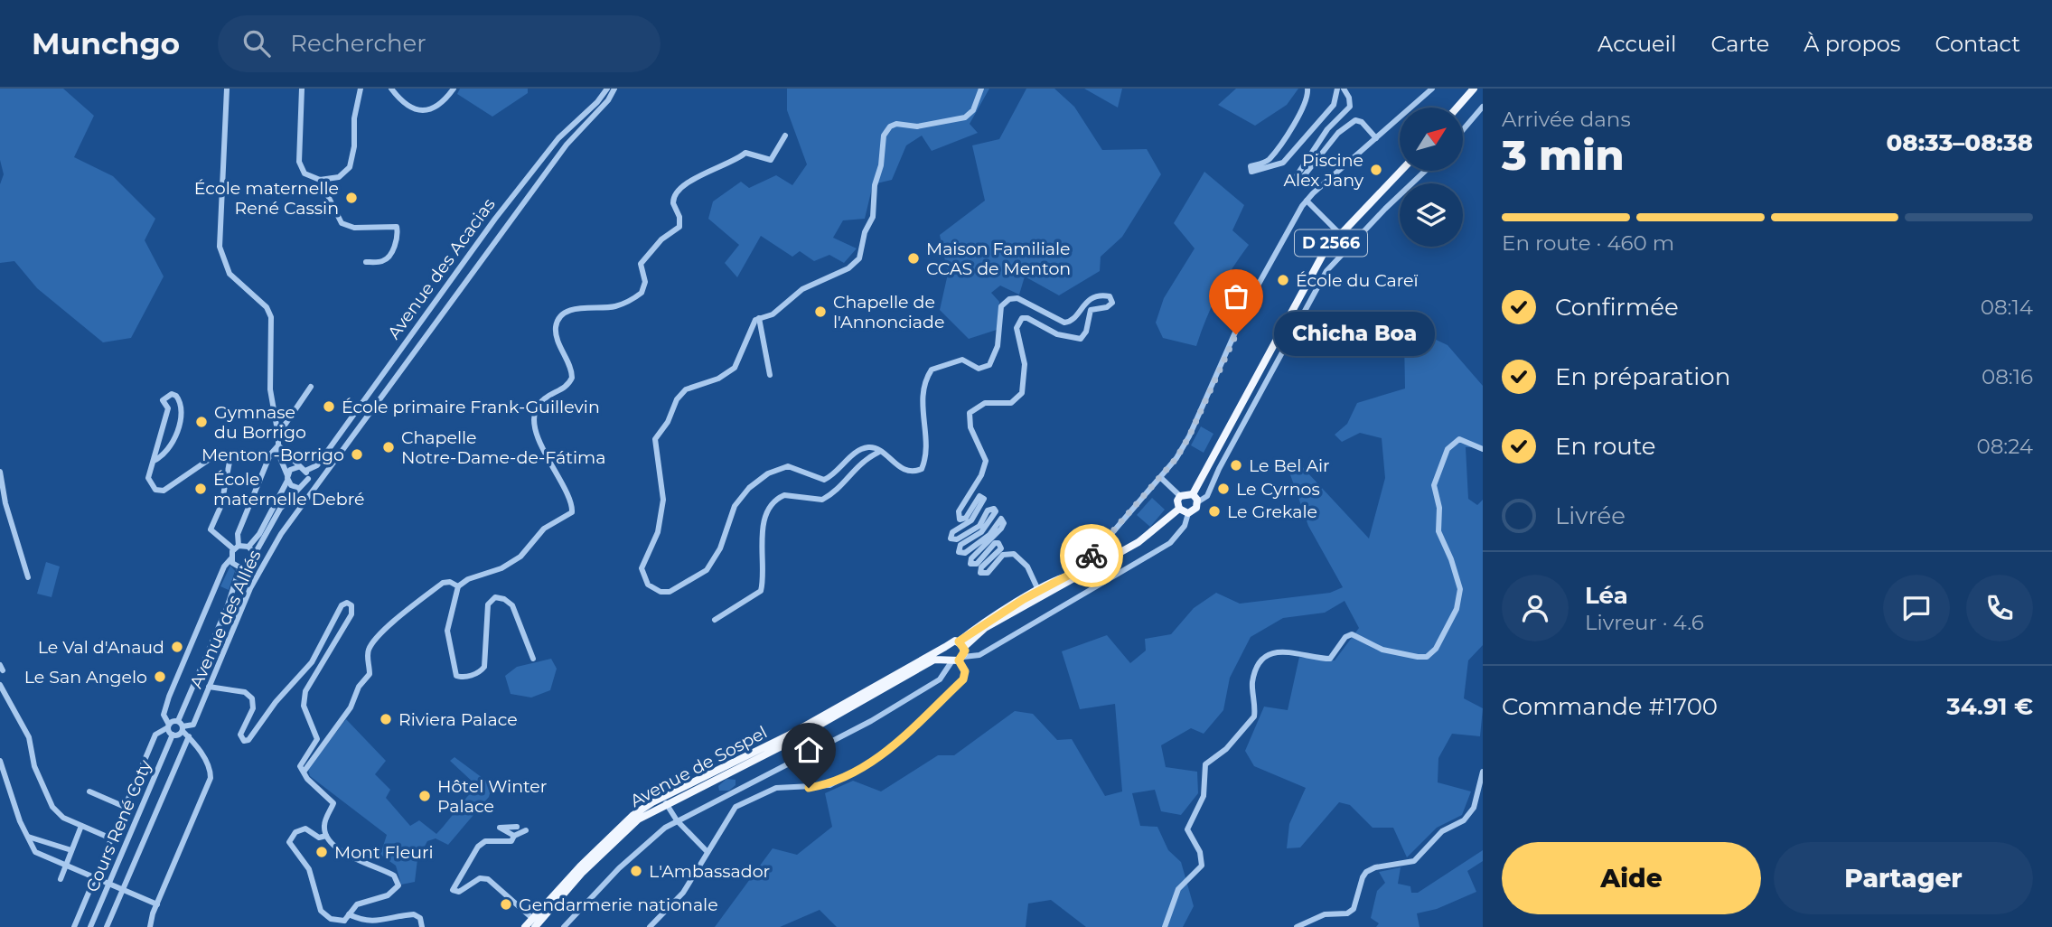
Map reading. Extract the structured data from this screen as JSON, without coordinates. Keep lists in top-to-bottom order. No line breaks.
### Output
{"streets":{"main road":["D 2566","Avenue de Sospel"],"street":["Avenue des Acacias","Avenue des Alliés","Cours René Coty"]},"crossings":[["Avenue des Acacias","Avenue des Alliés"]],"places":["Piscine Alex Jany","École maternelle René Cassin","Maison Familiale CCAS de Menton","École du Careï","Chapelle de l'Annonciade","Chicha Boa","École primaire Frank-Guillevin","Gymnase du Borrigo","Chapelle Notre-Dame-de-Fátima","Menton -Borrigo","Le Bel Air","École maternelle Debré","Le Cyrnos","Le Grekale","Le Val d'Anaud","Le San Angelo","Riviera Palace","Hôtel Winter Palace","Mont Fleuri","L'Ambassador","Gendarmerie nationale"],"north":"top right","page":{"header":"Munchgo","search":"Rechercher","nav":["Accueil","Carte","À propos","Contact"],"heading":["3 min","Arrivée dans","08:33–08:38"],"panel":["Léa","Livreur · 4.6","Commande #1700","34.91 €"],"bar":"En route · 460 m","list":[["Confirmée","08:14"],["En préparation","08:16"],["En route","08:24"],"Livrée"],"bubble":"Chicha Boa","buttons":["Aide","Partager"]}}
